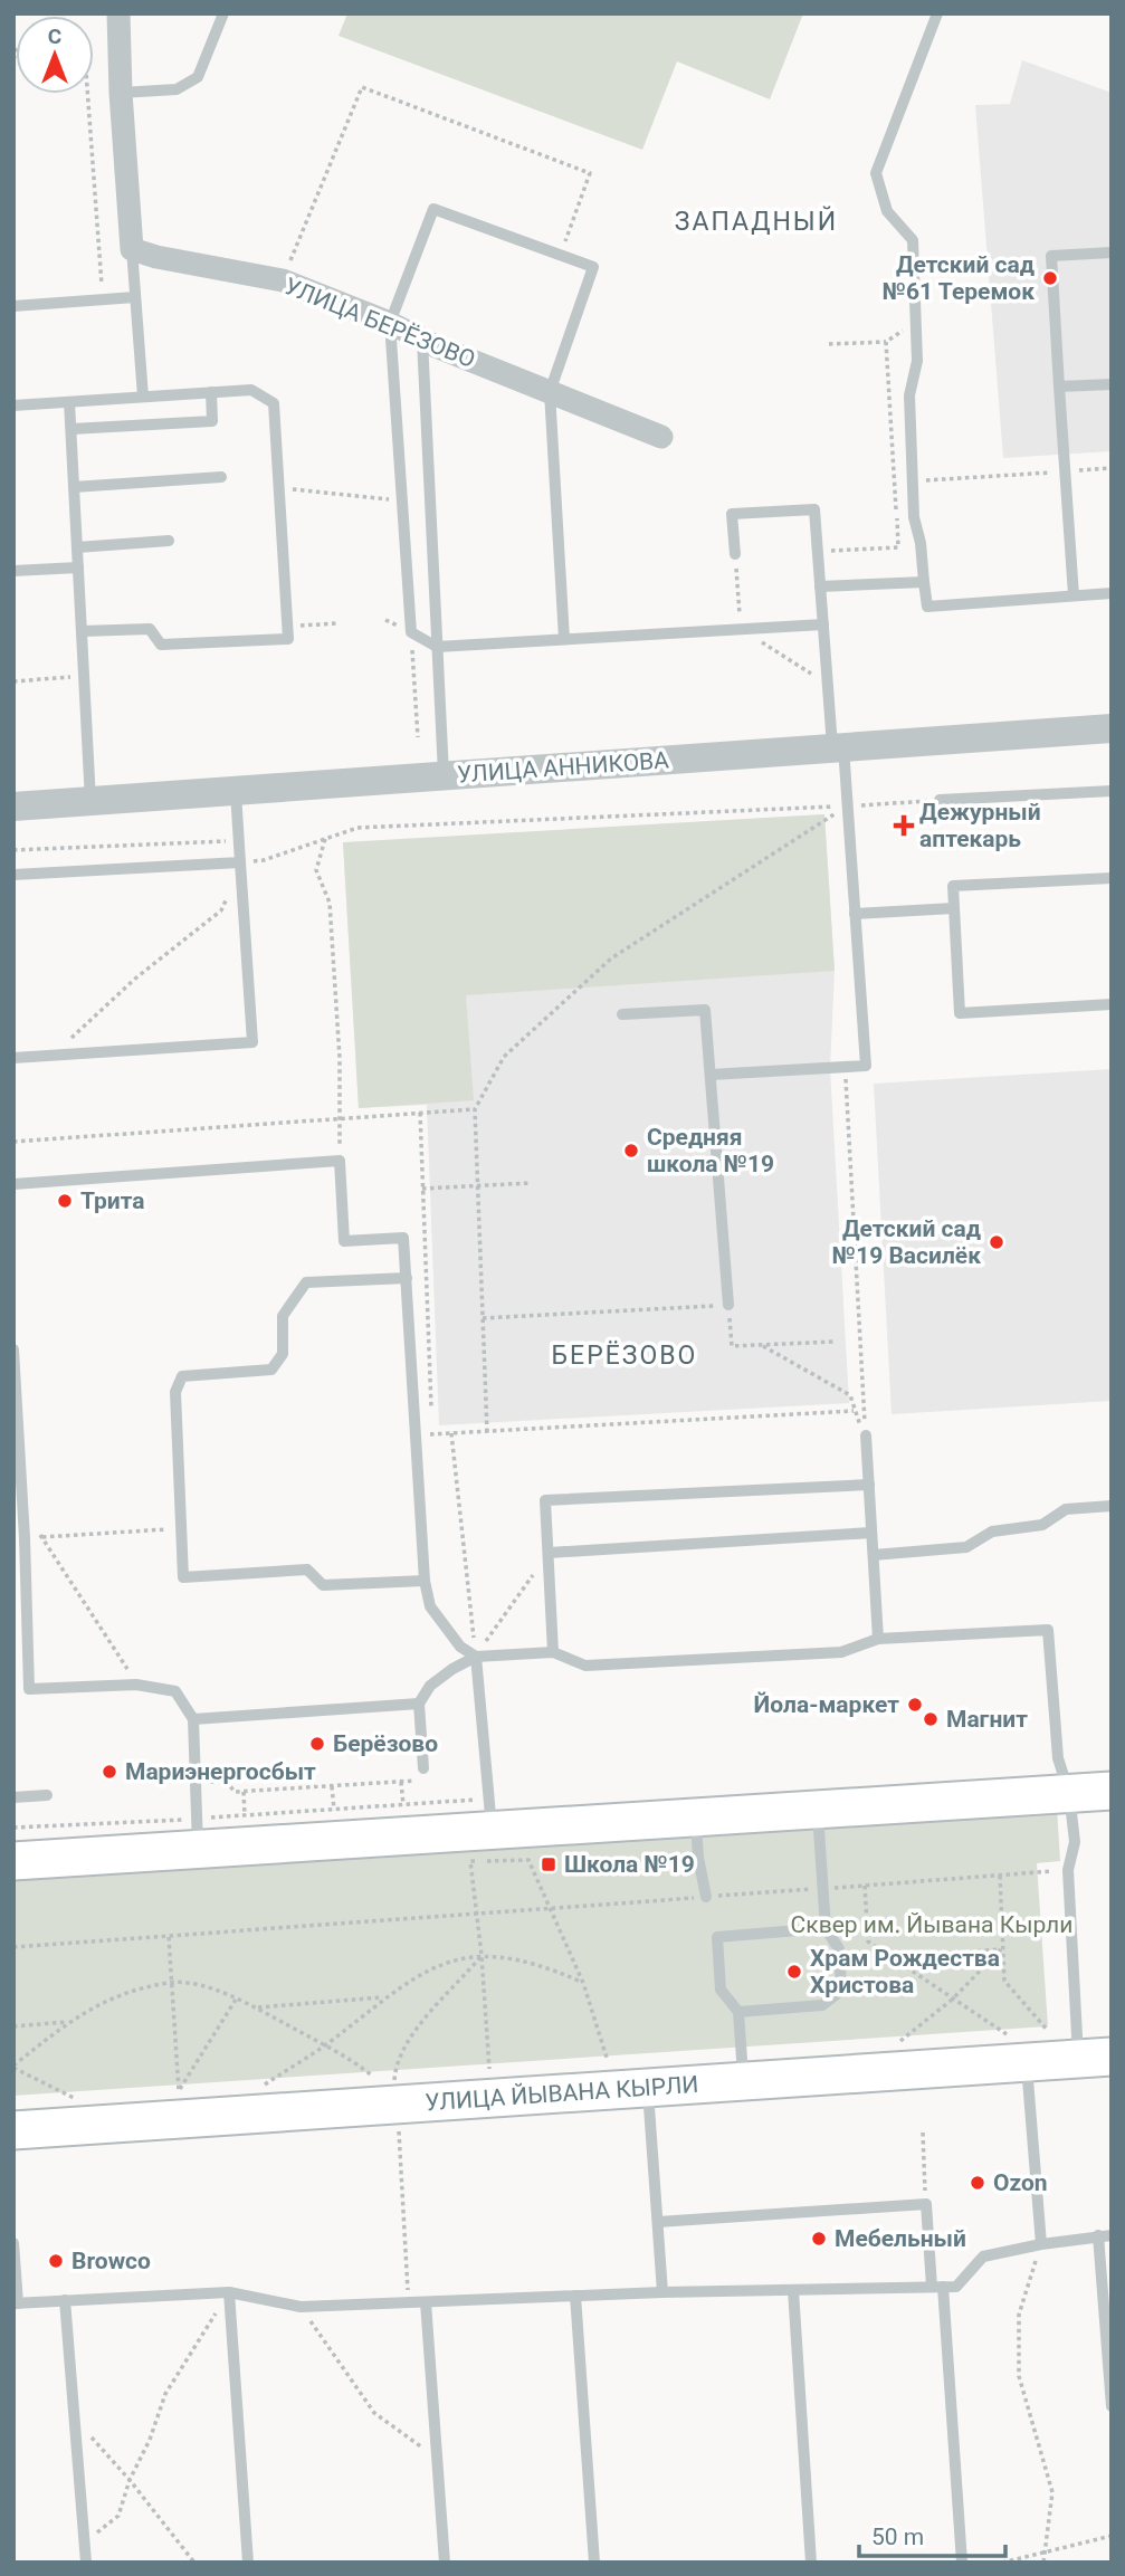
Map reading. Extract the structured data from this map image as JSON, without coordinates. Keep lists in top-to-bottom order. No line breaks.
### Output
{"streets":{"main road":["УЛИЦА ЙЫВАНА КЫРЛИ"],"street":["УЛИЦА БЕРЁЗОВО","УЛИЦА АННИКОВА"]},"districts":["ЗАПАДНЫЙ","БЕРЁЗОВО"],"parks":["Сквер им. Йывана Кырли"],"places":{"other":["Детский сад №61 Теремок","Средняя школа №19","Трита","Детский сад №19 Василёк","Йола-маркет","Магнит","Берёзово","Мариэнергосбыт","Храм Рождества Христова","Ozon","Мебельный","Browco"],"health":["Дежурный аптекарь"],"transit":["Школа №19"]},"scale_bar":"50 m","north":"top"}
